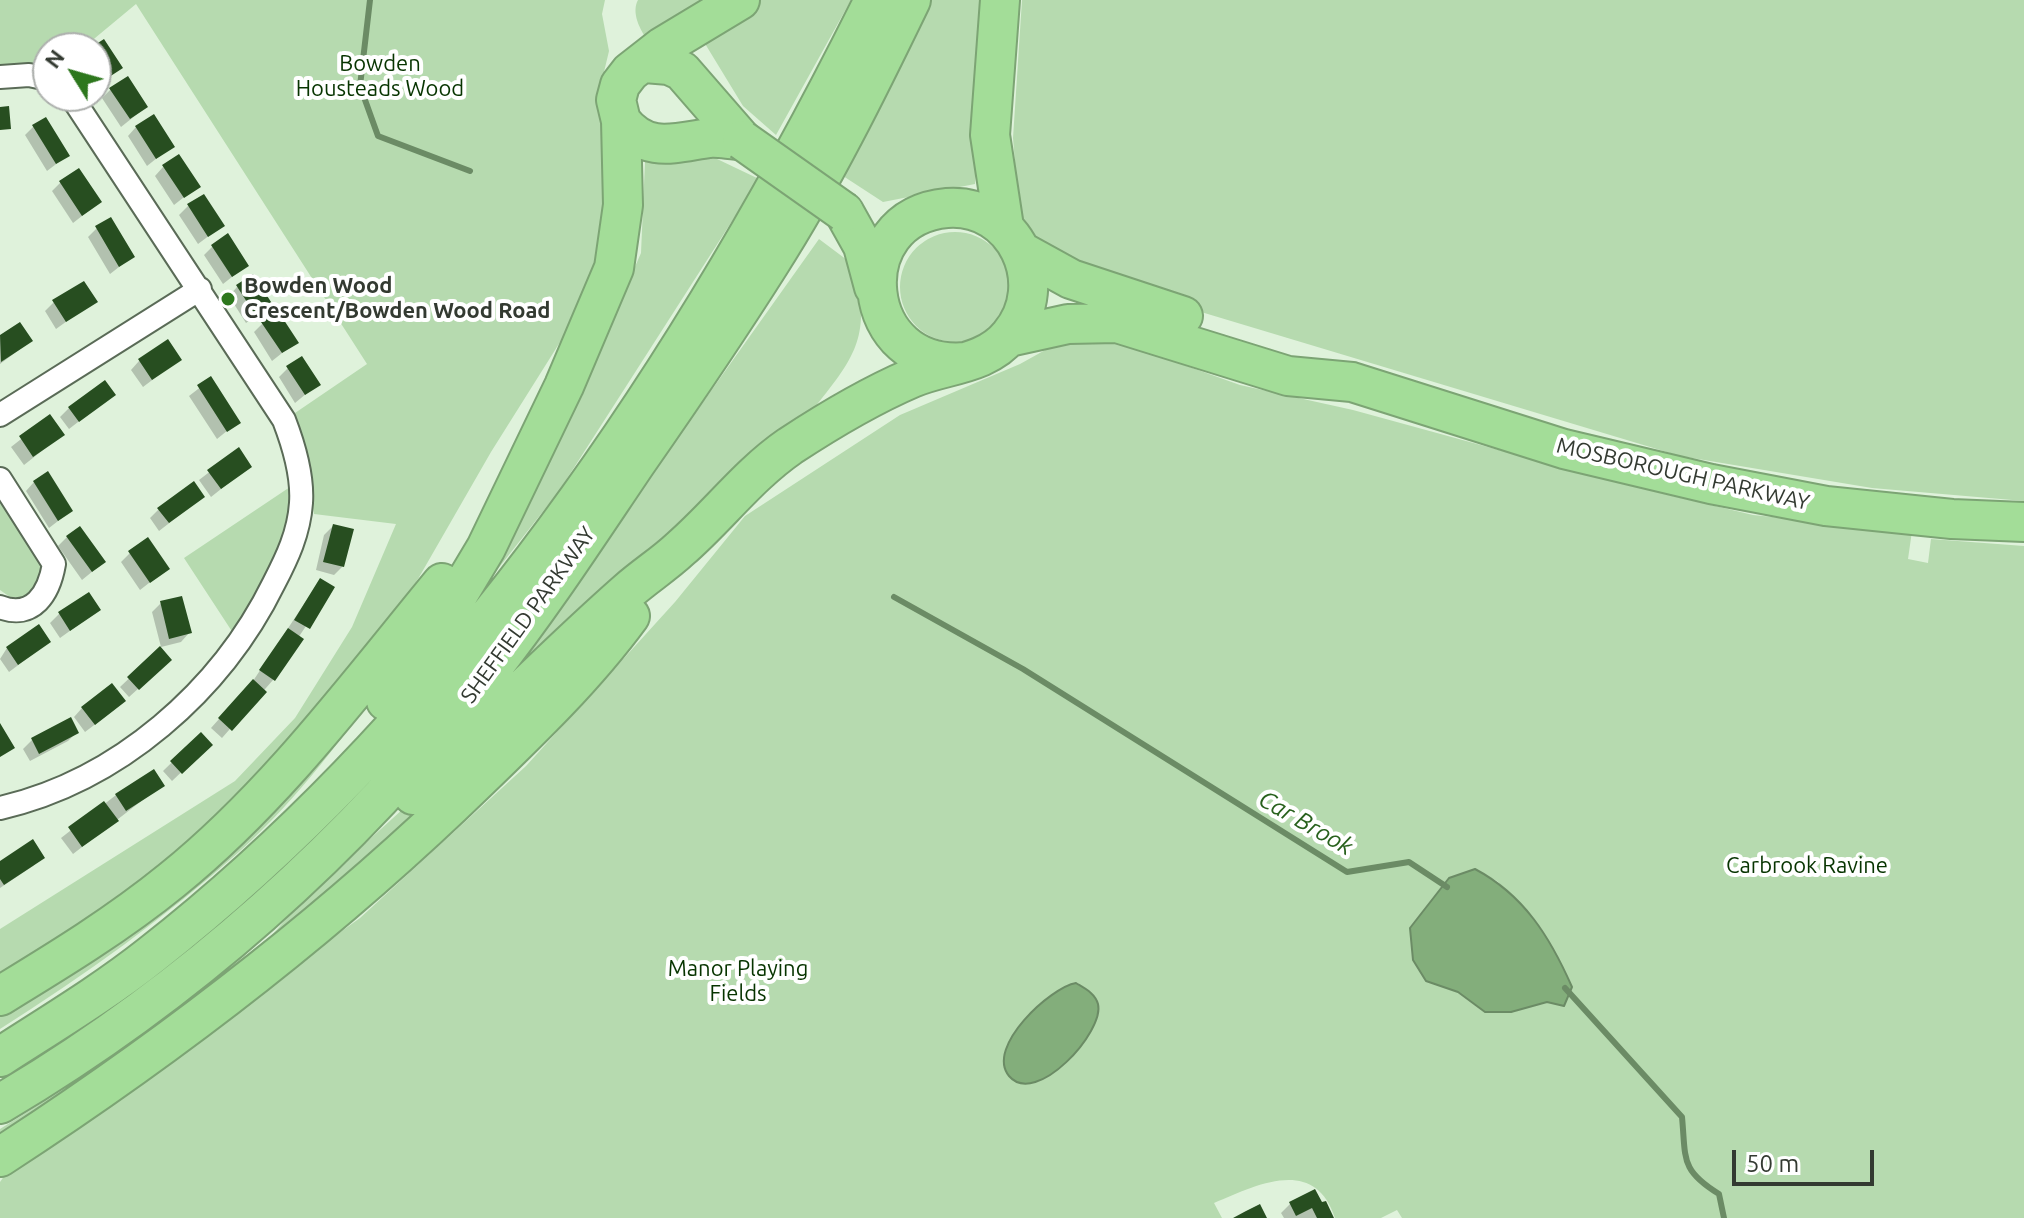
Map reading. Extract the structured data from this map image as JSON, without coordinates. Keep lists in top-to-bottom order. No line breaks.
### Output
{"streets":{"highway":["MOSBOROUGH PARKWAY","SHEFFIELD PARKWAY"]},"water":["Car Brook"],"parks":["Bowden Housteads Wood","Carbrook Ravine","Manor Playing Fields"],"places":["Bowden Wood Crescent/Bowden Wood Road"],"scale_bar":"50 m","north":"top left"}
